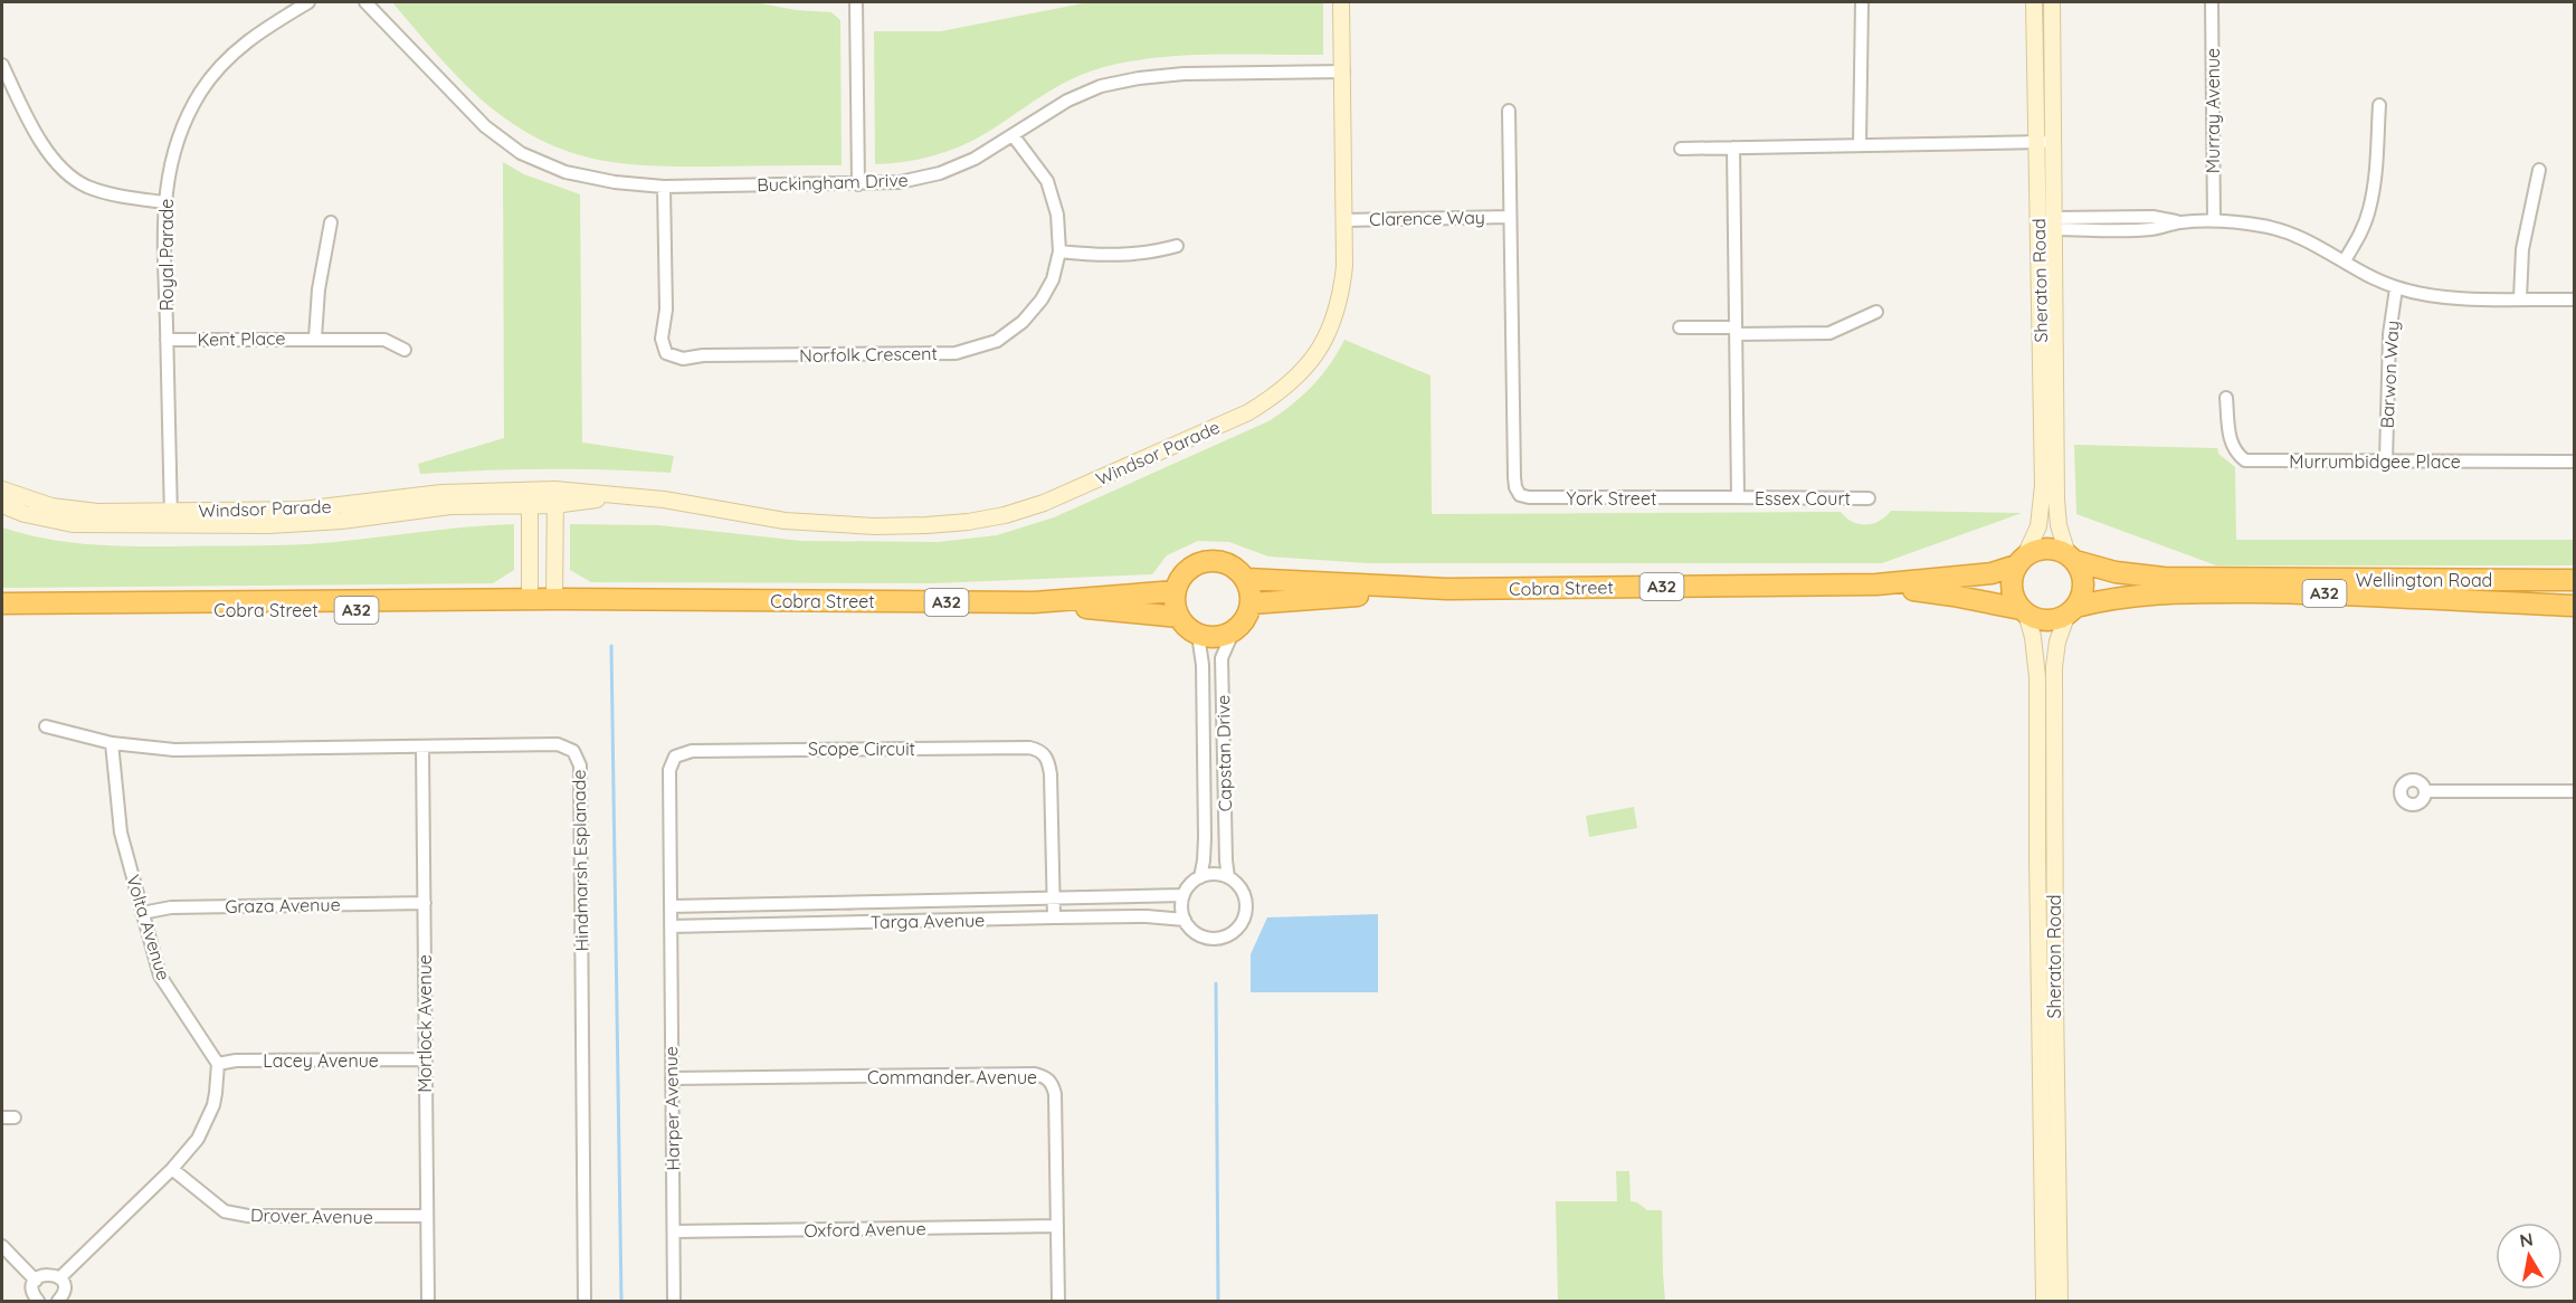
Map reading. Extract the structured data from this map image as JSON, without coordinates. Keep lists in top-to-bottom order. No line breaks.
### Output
{"streets":{"highway":["Wellington Road","A32","Cobra Street"],"street":["Murray Avenue","Buckingham Drive","Clarence Way","Royal Parade","Sheraton Road","Kent Place","Norfolk Crescent","Barwon Way","Windsor Parade","Murrumbidgee Place","York Street","Essex Court","Scope Circuit","Capstan Drive","Hindmarsh Esplanade","Graza Avenue","Targa Avenue","Volta Avenue","Mortlock Avenue","Lacey Avenue","Commander Avenue","Harper Avenue","Drover Avenue","Oxford Avenue"]},"crossings":[["Buckingham Drive","Norfolk Crescent"],["Buckingham Drive","Windsor Parade"],["Clarence Way","Windsor Parade"],["Clarence Way","York Street"],["Royal Parade","Kent Place"],["Royal Parade","Windsor Parade"],["Sheraton Road","Wellington Road"],["Sheraton Road","A32"],["Sheraton Road","Cobra Street"],["Barwon Way","Murrumbidgee Place"],["York Street","Essex Court"],["Wellington Road","A32"],["Wellington Road","Cobra Street"],["A32","Cobra Street"],["A32","Capstan Drive"],["Cobra Street","Capstan Drive"],["Scope Circuit","Targa Avenue"],["Scope Circuit","Harper Avenue"],["Capstan Drive","Targa Avenue"],["Hindmarsh Esplanade","Volta Avenue"],["Hindmarsh Esplanade","Mortlock Avenue"],["Graza Avenue","Volta Avenue"],["Graza Avenue","Mortlock Avenue"],["Targa Avenue","Harper Avenue"],["Volta Avenue","Lacey Avenue"],["Mortlock Avenue","Lacey Avenue"],["Mortlock Avenue","Drover Avenue"],["Commander Avenue","Harper Avenue"],["Commander Avenue","Oxford Avenue"],["Harper Avenue","Oxford Avenue"]],"north":"top"}
